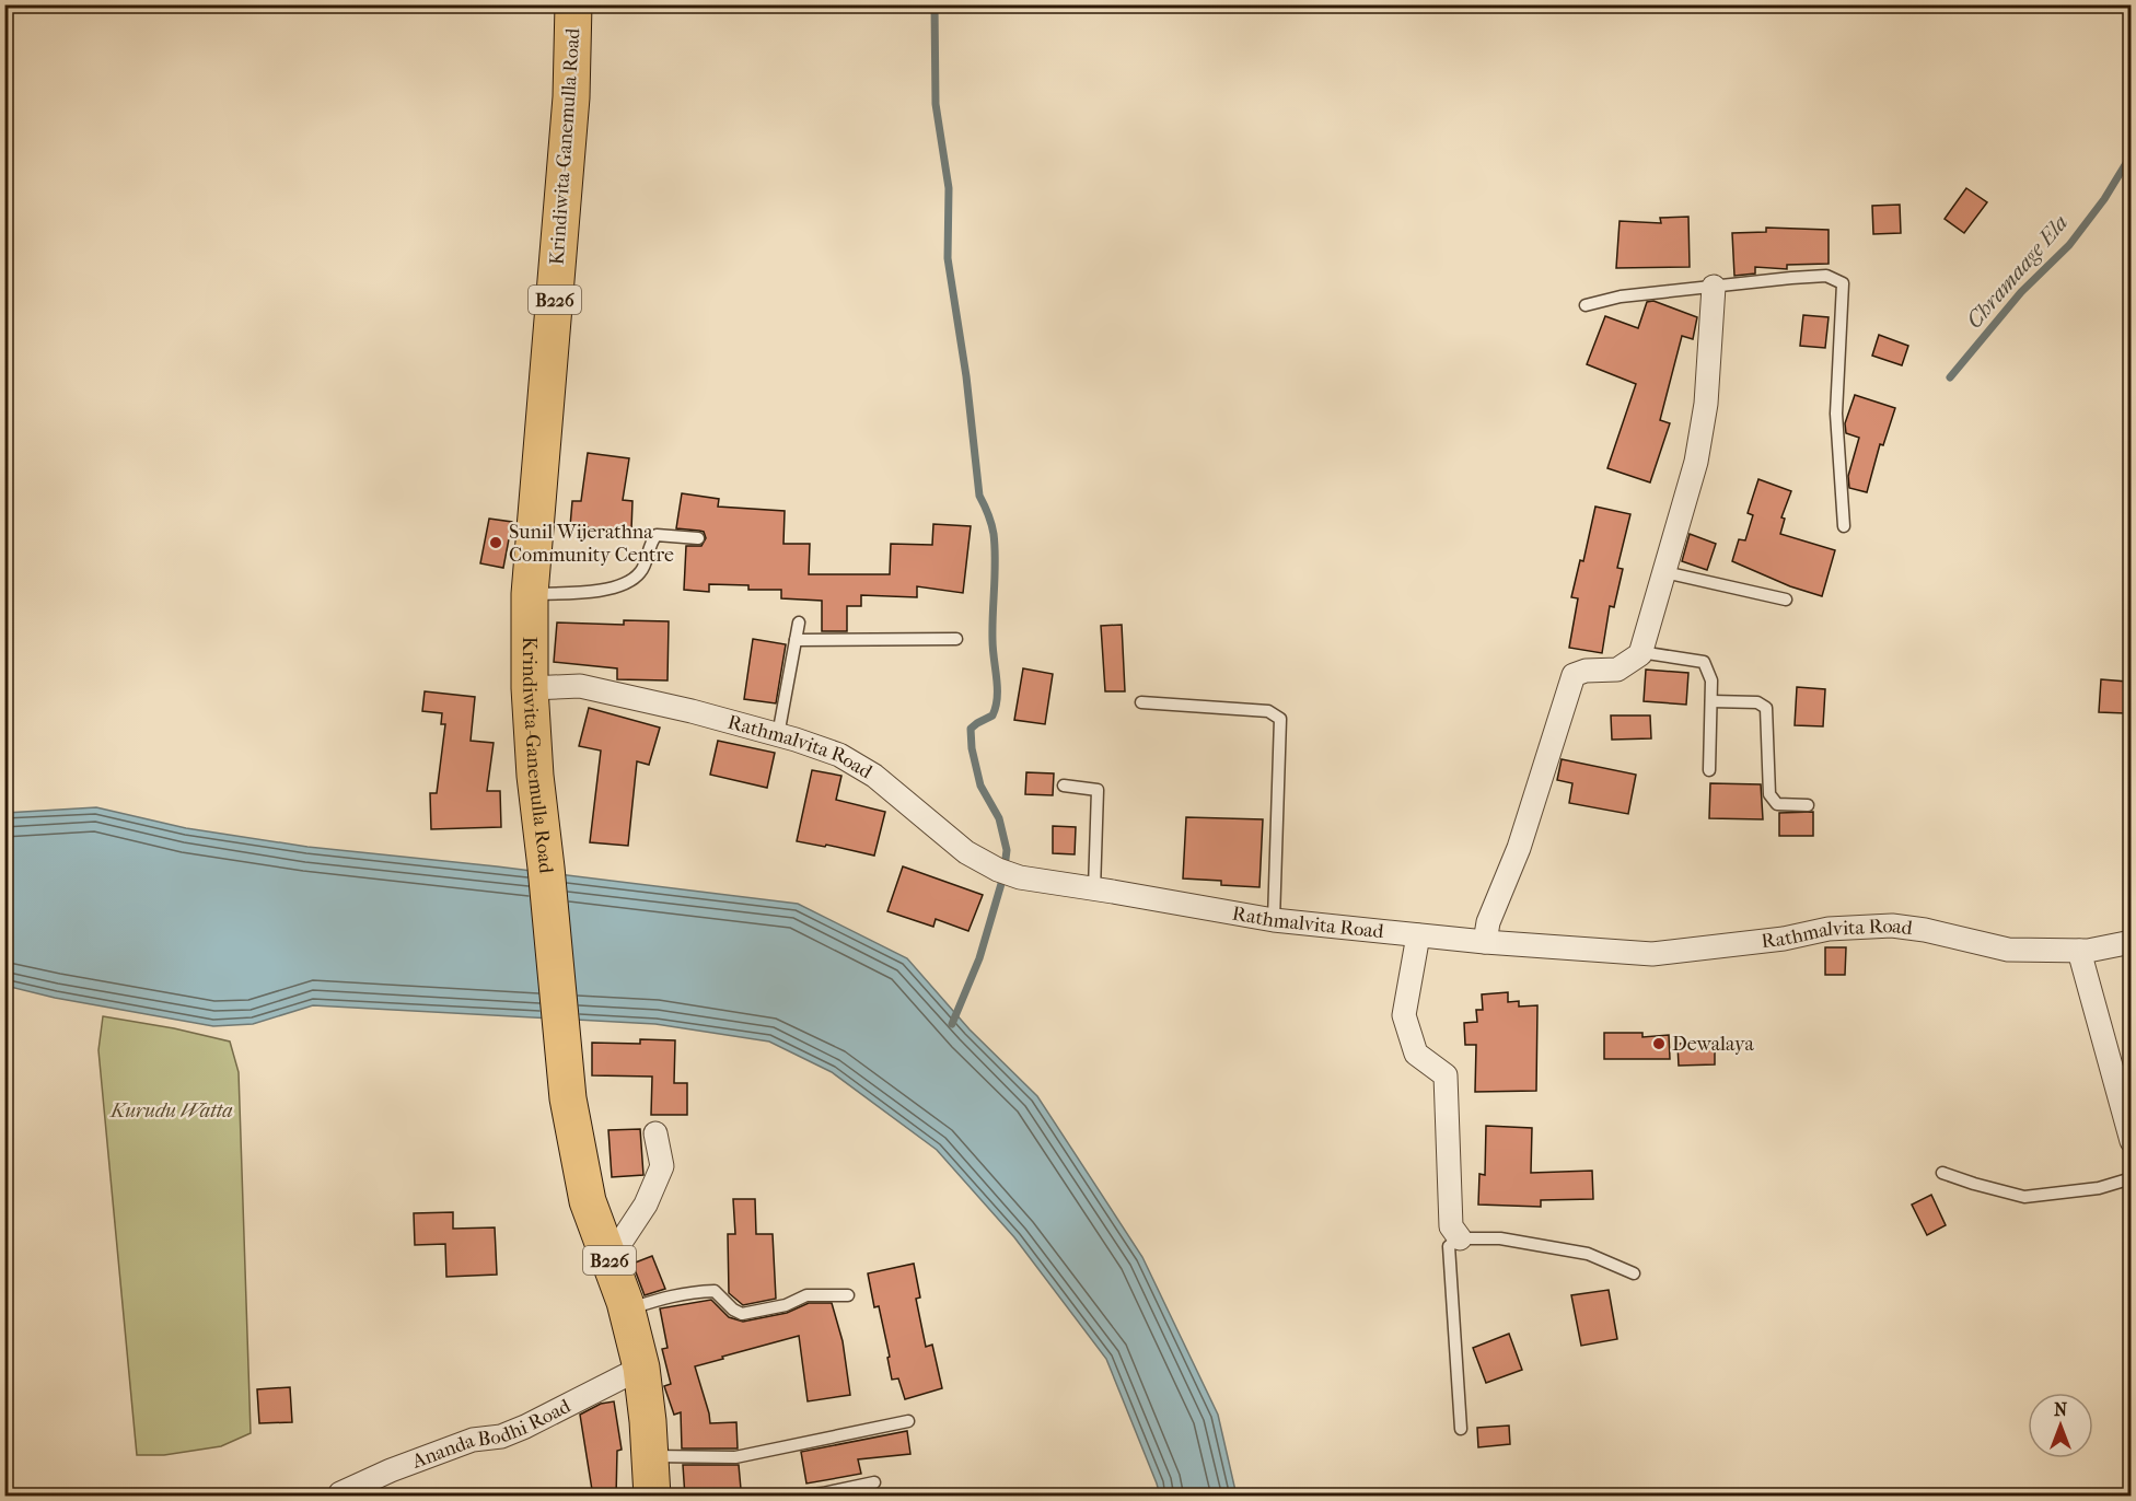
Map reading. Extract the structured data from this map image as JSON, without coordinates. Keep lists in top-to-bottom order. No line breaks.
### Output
{"streets":{"main road":["Krindiwita-Ganemulla Road","B226"],"street":["Rathmalvita Road","Ananda Bodhi Road"]},"crossings":[["Krindiwita-Ganemulla Road","Rathmalvita Road"],["Krindiwita-Ganemulla Road","Ananda Bodhi Road"]],"water":["Chramaage Ela"],"parks":["Kurudu Watta"],"places":["Sunil Wijerathna Community Centre","Dewalaya"],"north":"top"}
